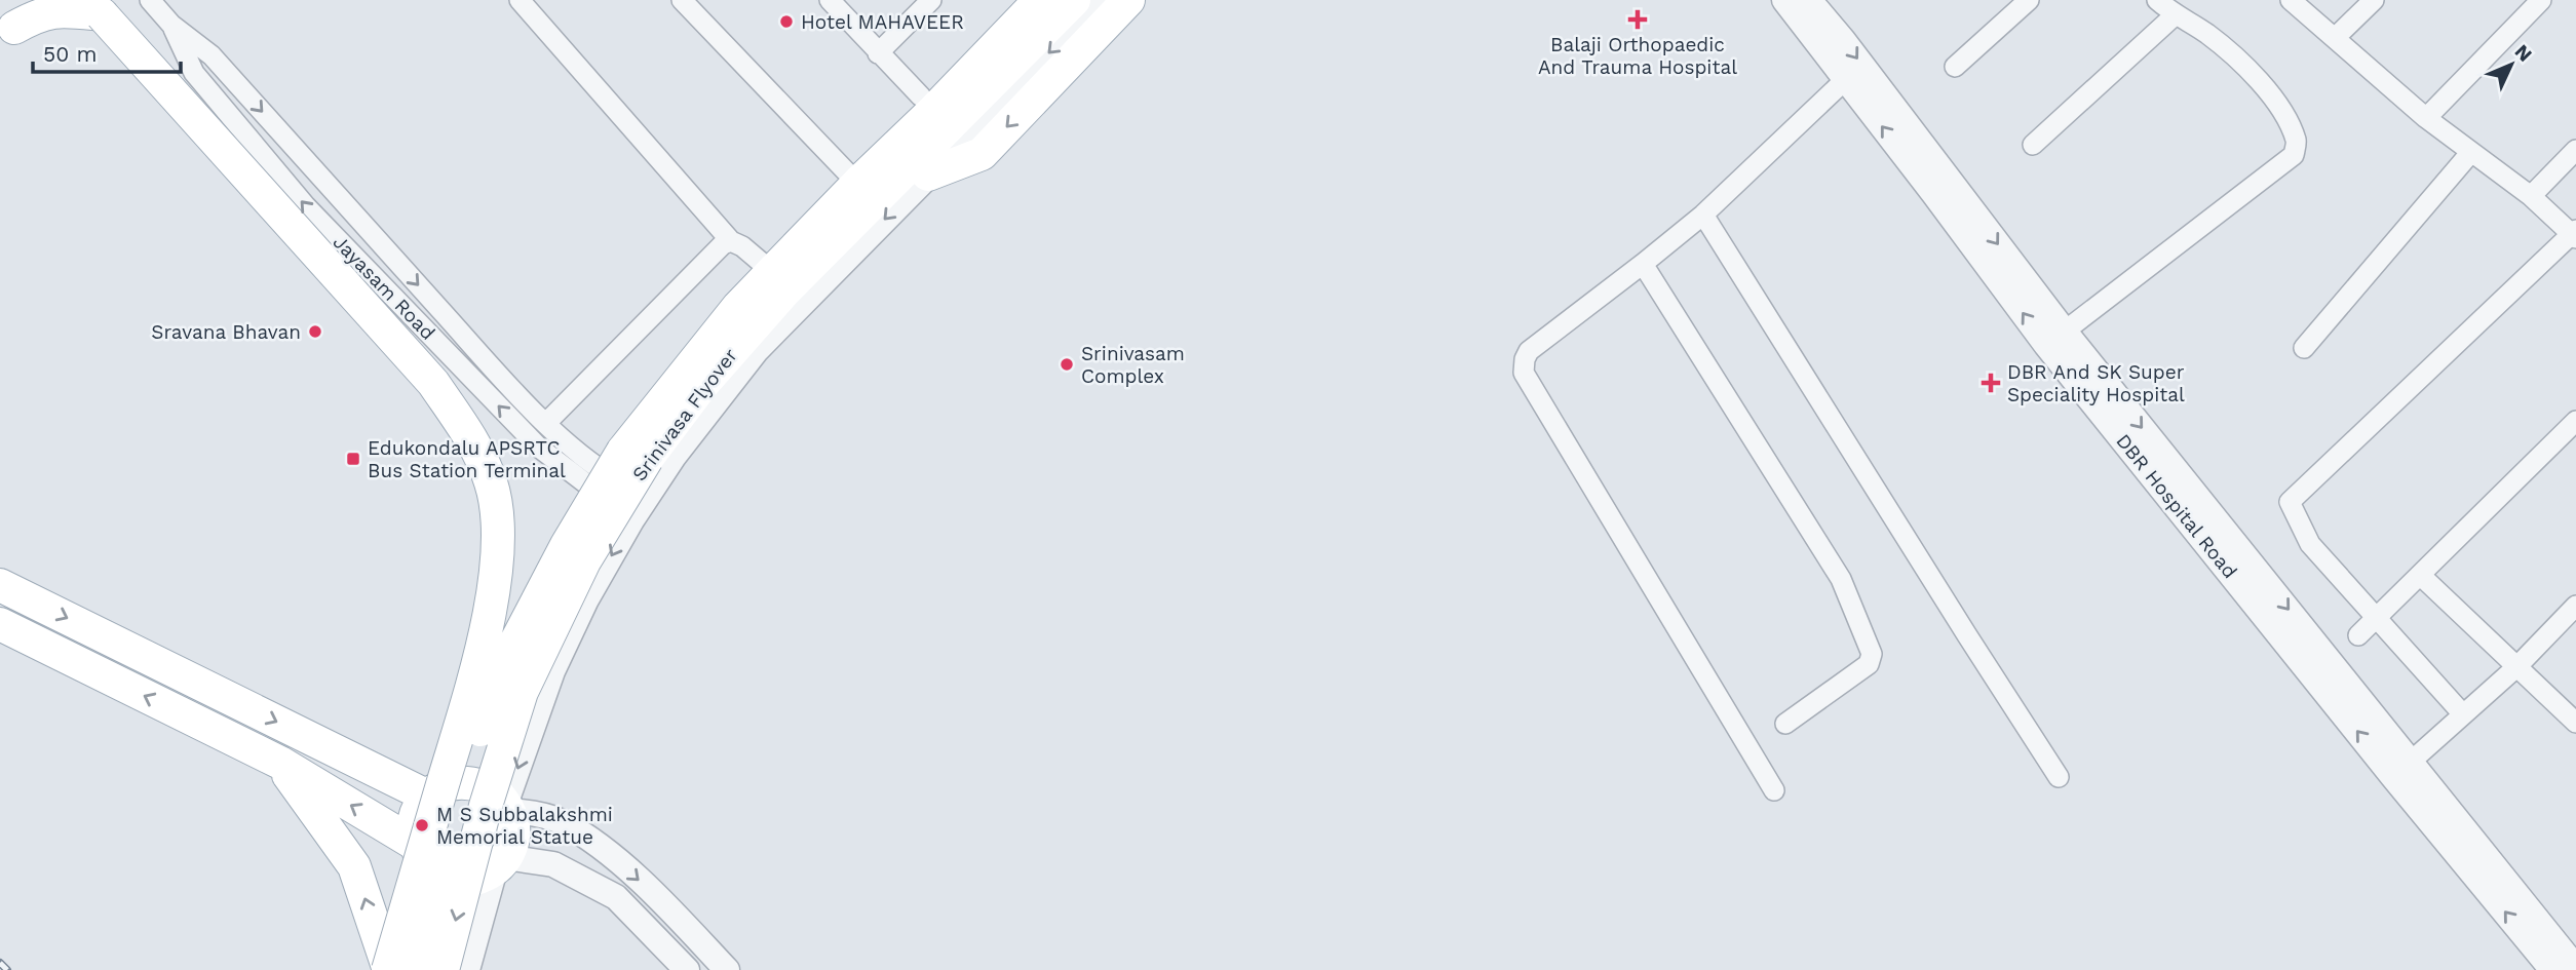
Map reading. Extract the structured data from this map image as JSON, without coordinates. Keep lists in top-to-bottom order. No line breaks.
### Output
{"streets":{"main road":["Srinivasa Flyover"],"street":["Jayasam Road","DBR Hospital Road"]},"places":{"health":["Balaji Orthopaedic And Trauma Hospital","DBR And SK Super Speciality Hospital"],"other":["Hotel MAHAVEER","Sravana Bhavan","Srinivasam Complex","M S Subbalakshmi Memorial Statue"],"transit":["Edukondalu APSRTC Bus Station Terminal"]},"scale_bar":"50 m","north":"top right"}
